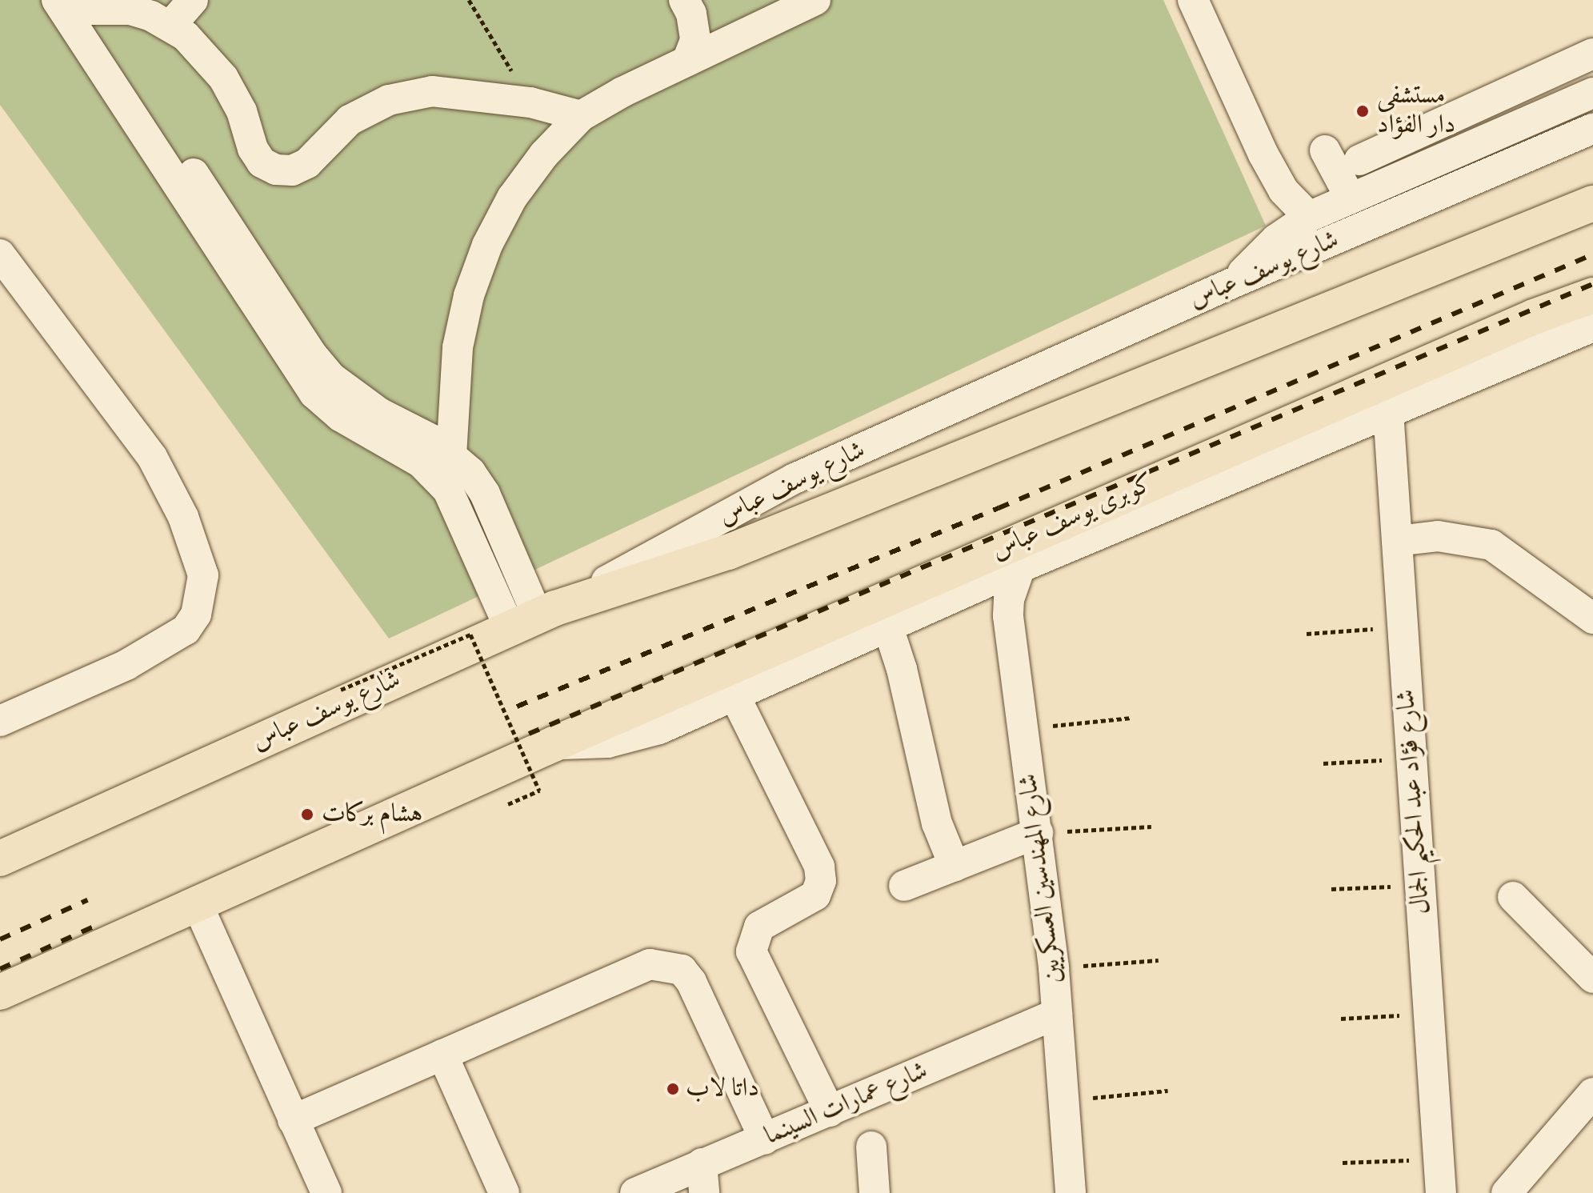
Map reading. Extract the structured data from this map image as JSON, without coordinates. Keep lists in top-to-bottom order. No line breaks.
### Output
{"streets":{"main road":["شارع يوسف عباس","كوبرى يوسف عباس"],"street":["شارع فؤاد عبد الحكيم الجمال","شارع المهندسين العسكريين","شارع عمارات السينما"]},"crossings":[["شارع المهندسين العسكريين","شارع عمارات السينما"]],"places":["مستشفى دار الفؤاد","هشام بركات","داتا لاب"]}
